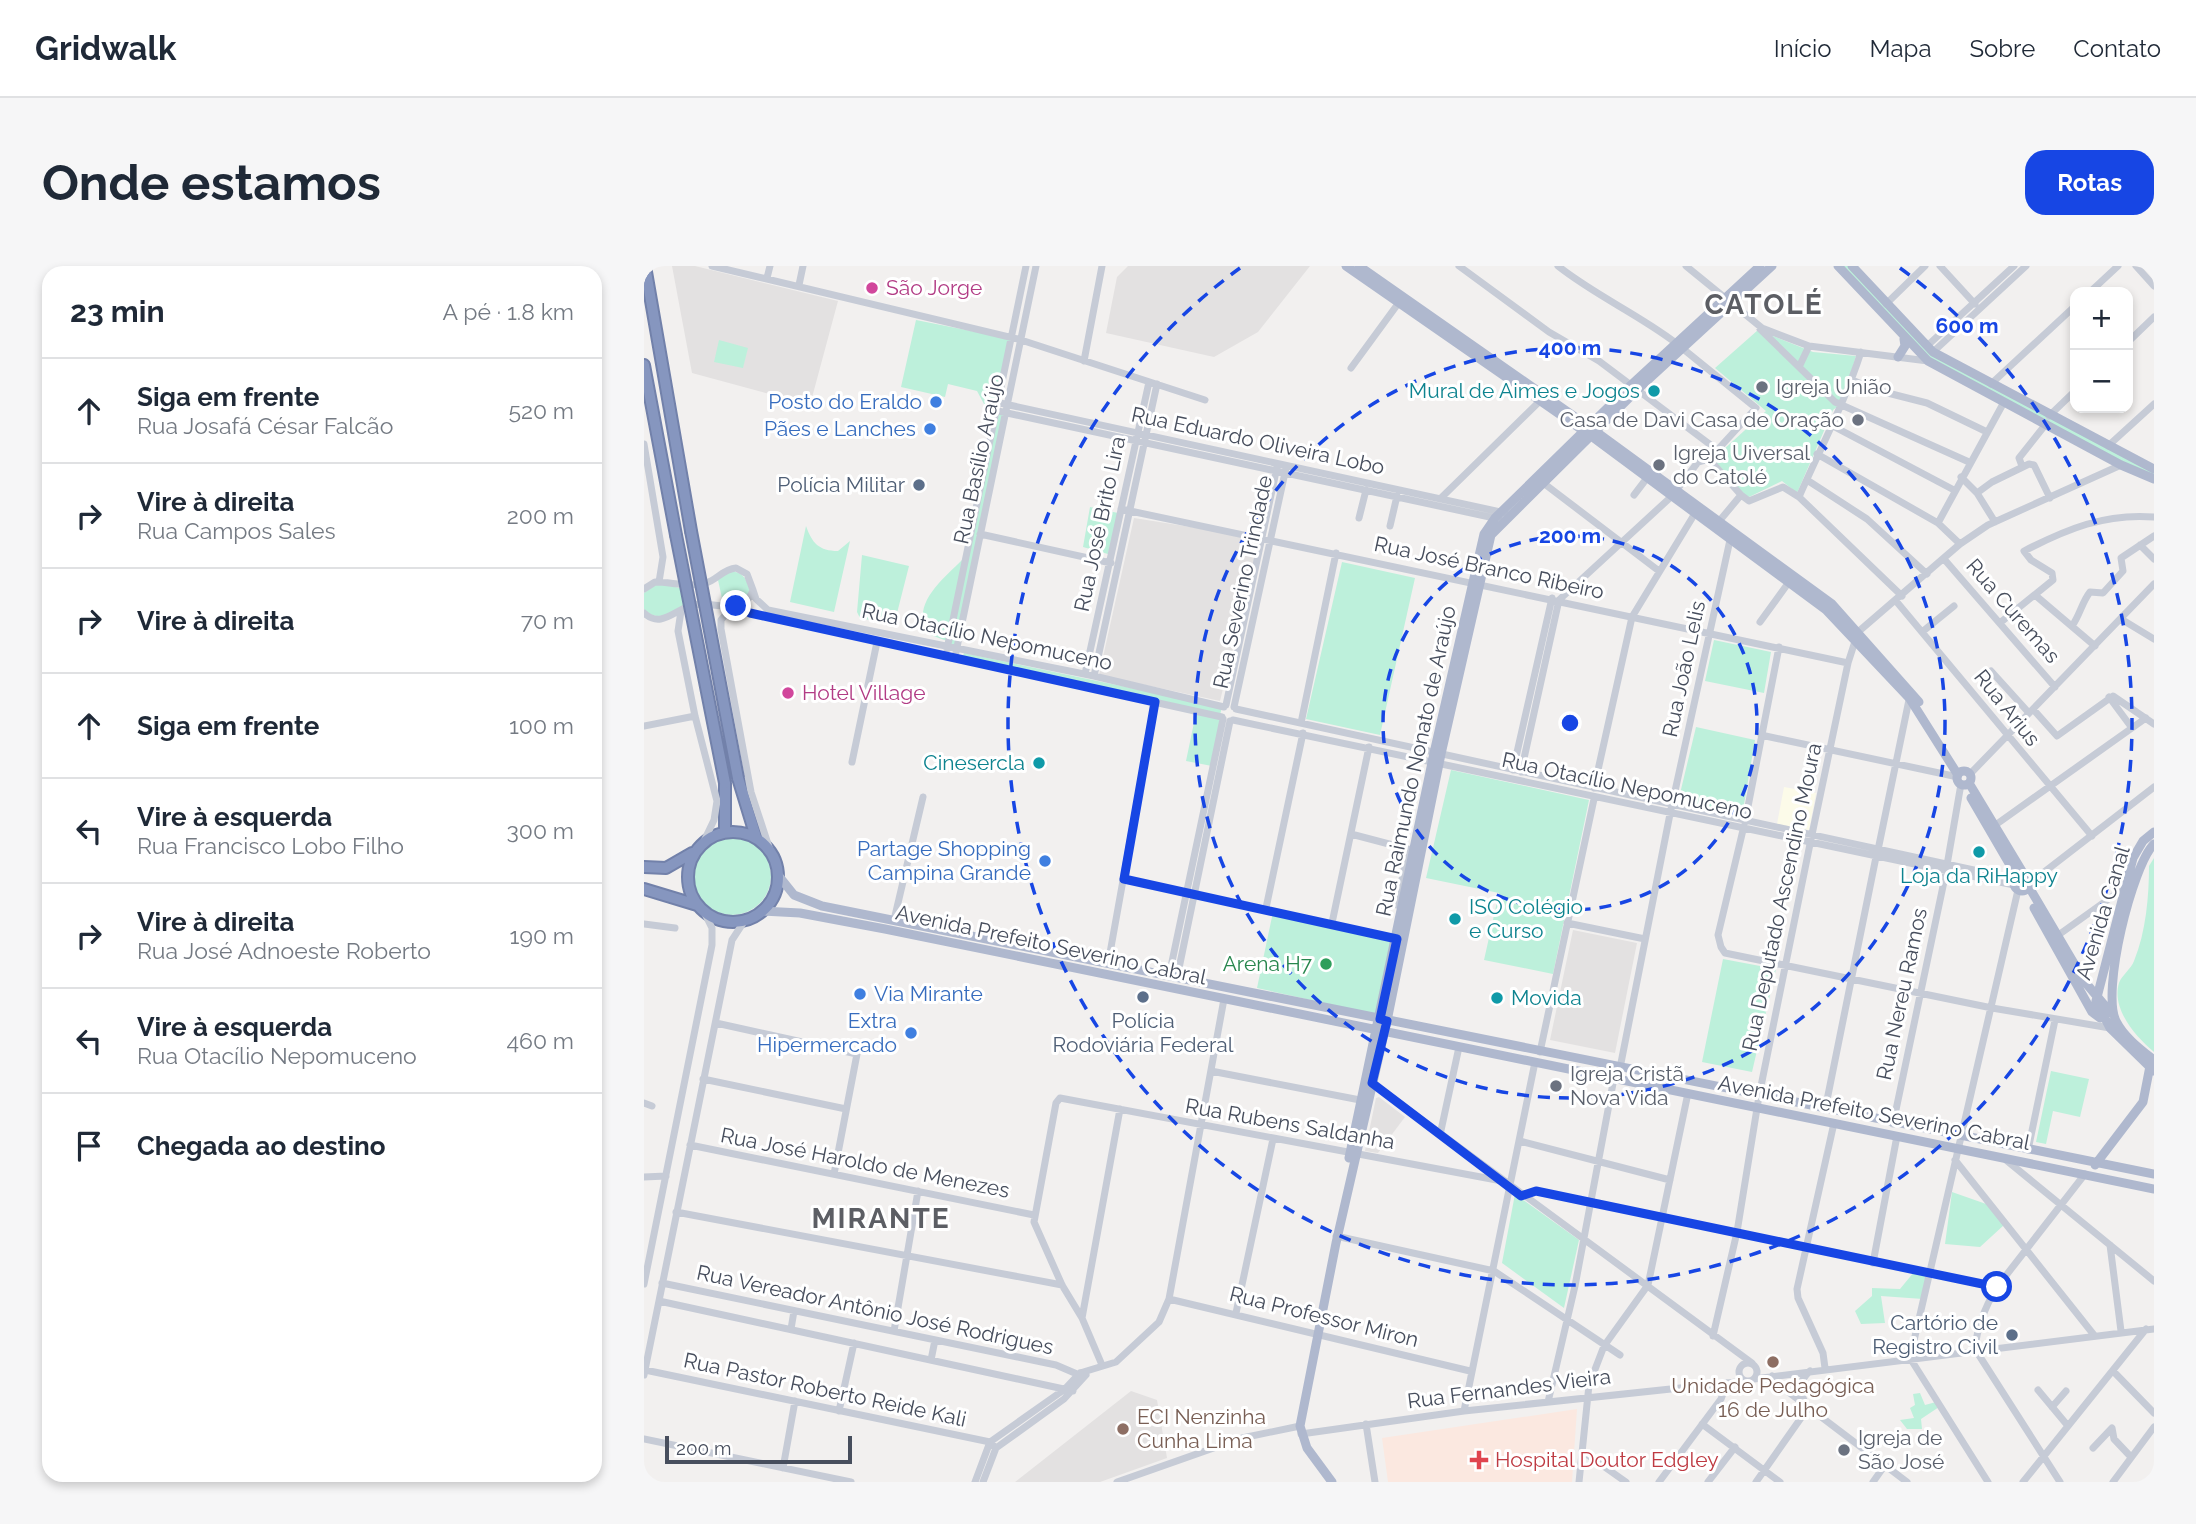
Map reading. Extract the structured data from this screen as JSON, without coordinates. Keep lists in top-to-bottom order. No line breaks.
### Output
{"streets":{"main road":["Rua Raimundo Nonato de Araújo","Avenida Canal","Avenida Prefeito Severino Cabral"],"street":["Rua Eduardo Oliveira Lobo","Rua Basílio Araújo","Rua José Brito Lira","Rua José Branco Ribeiro","Rua Severino Trindade","Rua Curemas","Rua Otacílio Nepomuceno","Rua João Lelis","Rua Arius","Rua Deputado Ascendino Moura","Rua Nereu Ramos","Rua Rubens Saldanha","Rua José Haroldo de Menezes","Rua Vereador Antônio José Rodrigues","Rua Professor Miron","Rua Fernandes Vieira","Rua Pastor Roberto Reide Kali"]},"crossings":[["Rua Eduardo Oliveira Lobo","Rua Basílio Araújo"],["Rua Eduardo Oliveira Lobo","Rua José Brito Lira"],["Rua Eduardo Oliveira Lobo","Rua Severino Trindade"],["Rua Eduardo Oliveira Lobo","Rua Raimundo Nonato de Araújo"],["Rua Basílio Araújo","Rua Otacílio Nepomuceno"],["Rua José Brito Lira","Rua José Branco Ribeiro"],["Rua José Brito Lira","Rua Otacílio Nepomuceno"],["Rua José Branco Ribeiro","Rua Severino Trindade"],["Rua José Branco Ribeiro","Rua João Lelis"],["Rua José Branco Ribeiro","Rua Raimundo Nonato de Araújo"],["Rua José Branco Ribeiro","Rua Deputado Ascendino Moura"],["Rua Severino Trindade","Rua Otacílio Nepomuceno"],["Rua Severino Trindade","Avenida Prefeito Severino Cabral"],["Rua Otacílio Nepomuceno","Rua João Lelis"],["Rua Otacílio Nepomuceno","Rua Raimundo Nonato de Araújo"],["Rua Otacílio Nepomuceno","Rua Deputado Ascendino Moura"],["Rua Otacílio Nepomuceno","Rua Nereu Ramos"],["Rua Raimundo Nonato de Araújo","Avenida Prefeito Severino Cabral"],["Rua Raimundo Nonato de Araújo","Rua Rubens Saldanha"],["Rua Raimundo Nonato de Araújo","Rua Professor Miron"],["Rua Raimundo Nonato de Araújo","Rua Fernandes Vieira"],["Rua Deputado Ascendino Moura","Avenida Prefeito Severino Cabral"],["Avenida Prefeito Severino Cabral","Rua Nereu Ramos"],["Rua Rubens Saldanha","Rua José Haroldo de Menezes"]],"districts":["CATOLÉ","MIRANTE"],"places":{"other":["São Jorge","Igreja União","Mural de Aimes e Jogos","Posto do Eraldo","Casa de Davi Casa de Oração","Pães e Lanches","Igreja Uiversal do Catolé","Polícia Militar","Hotel Village","Cinesercla","Loja da RiHappy","Partage Shopping Campina Grande","ISO Colégio e Curso","Arena H7","Via Mirante","Polícia Rodoviária Federal","Movida","Extra Hipermercado","Igreja Cristã Nova Vida","Cartório de Registro Civil","Unidade Pedagógica 16 de Julho","ECI Nenzinha Cunha Lima","Igreja de São José"],"health":["Hospital Doutor Edgley"]},"scale_bar":"200 m","page":{"header":"Gridwalk","nav":["Início","Mapa","Sobre","Contato"],"buttons":"Rotas","title":"Onde estamos","heading":["23 min","A pé · 1.8 km"],"map_buttons":["+","−"],"list":[["Siga em frente","Rua Josafá César Falcão","520 m"],["Vire à direita","Rua Campos Sales","200 m"],["Vire à direita","70 m"],["Siga em frente","100 m"],["Vire à esquerda","Rua Francisco Lobo Filho","300 m"],["Vire à direita","Rua José Adnoeste Roberto","190 m"],["Vire à esquerda","Rua Otacílio Nepomuceno","460 m"],"Chegada ao destino"],"scale":"200 m"},"rings":["600 m","400 m","200 m"]}
